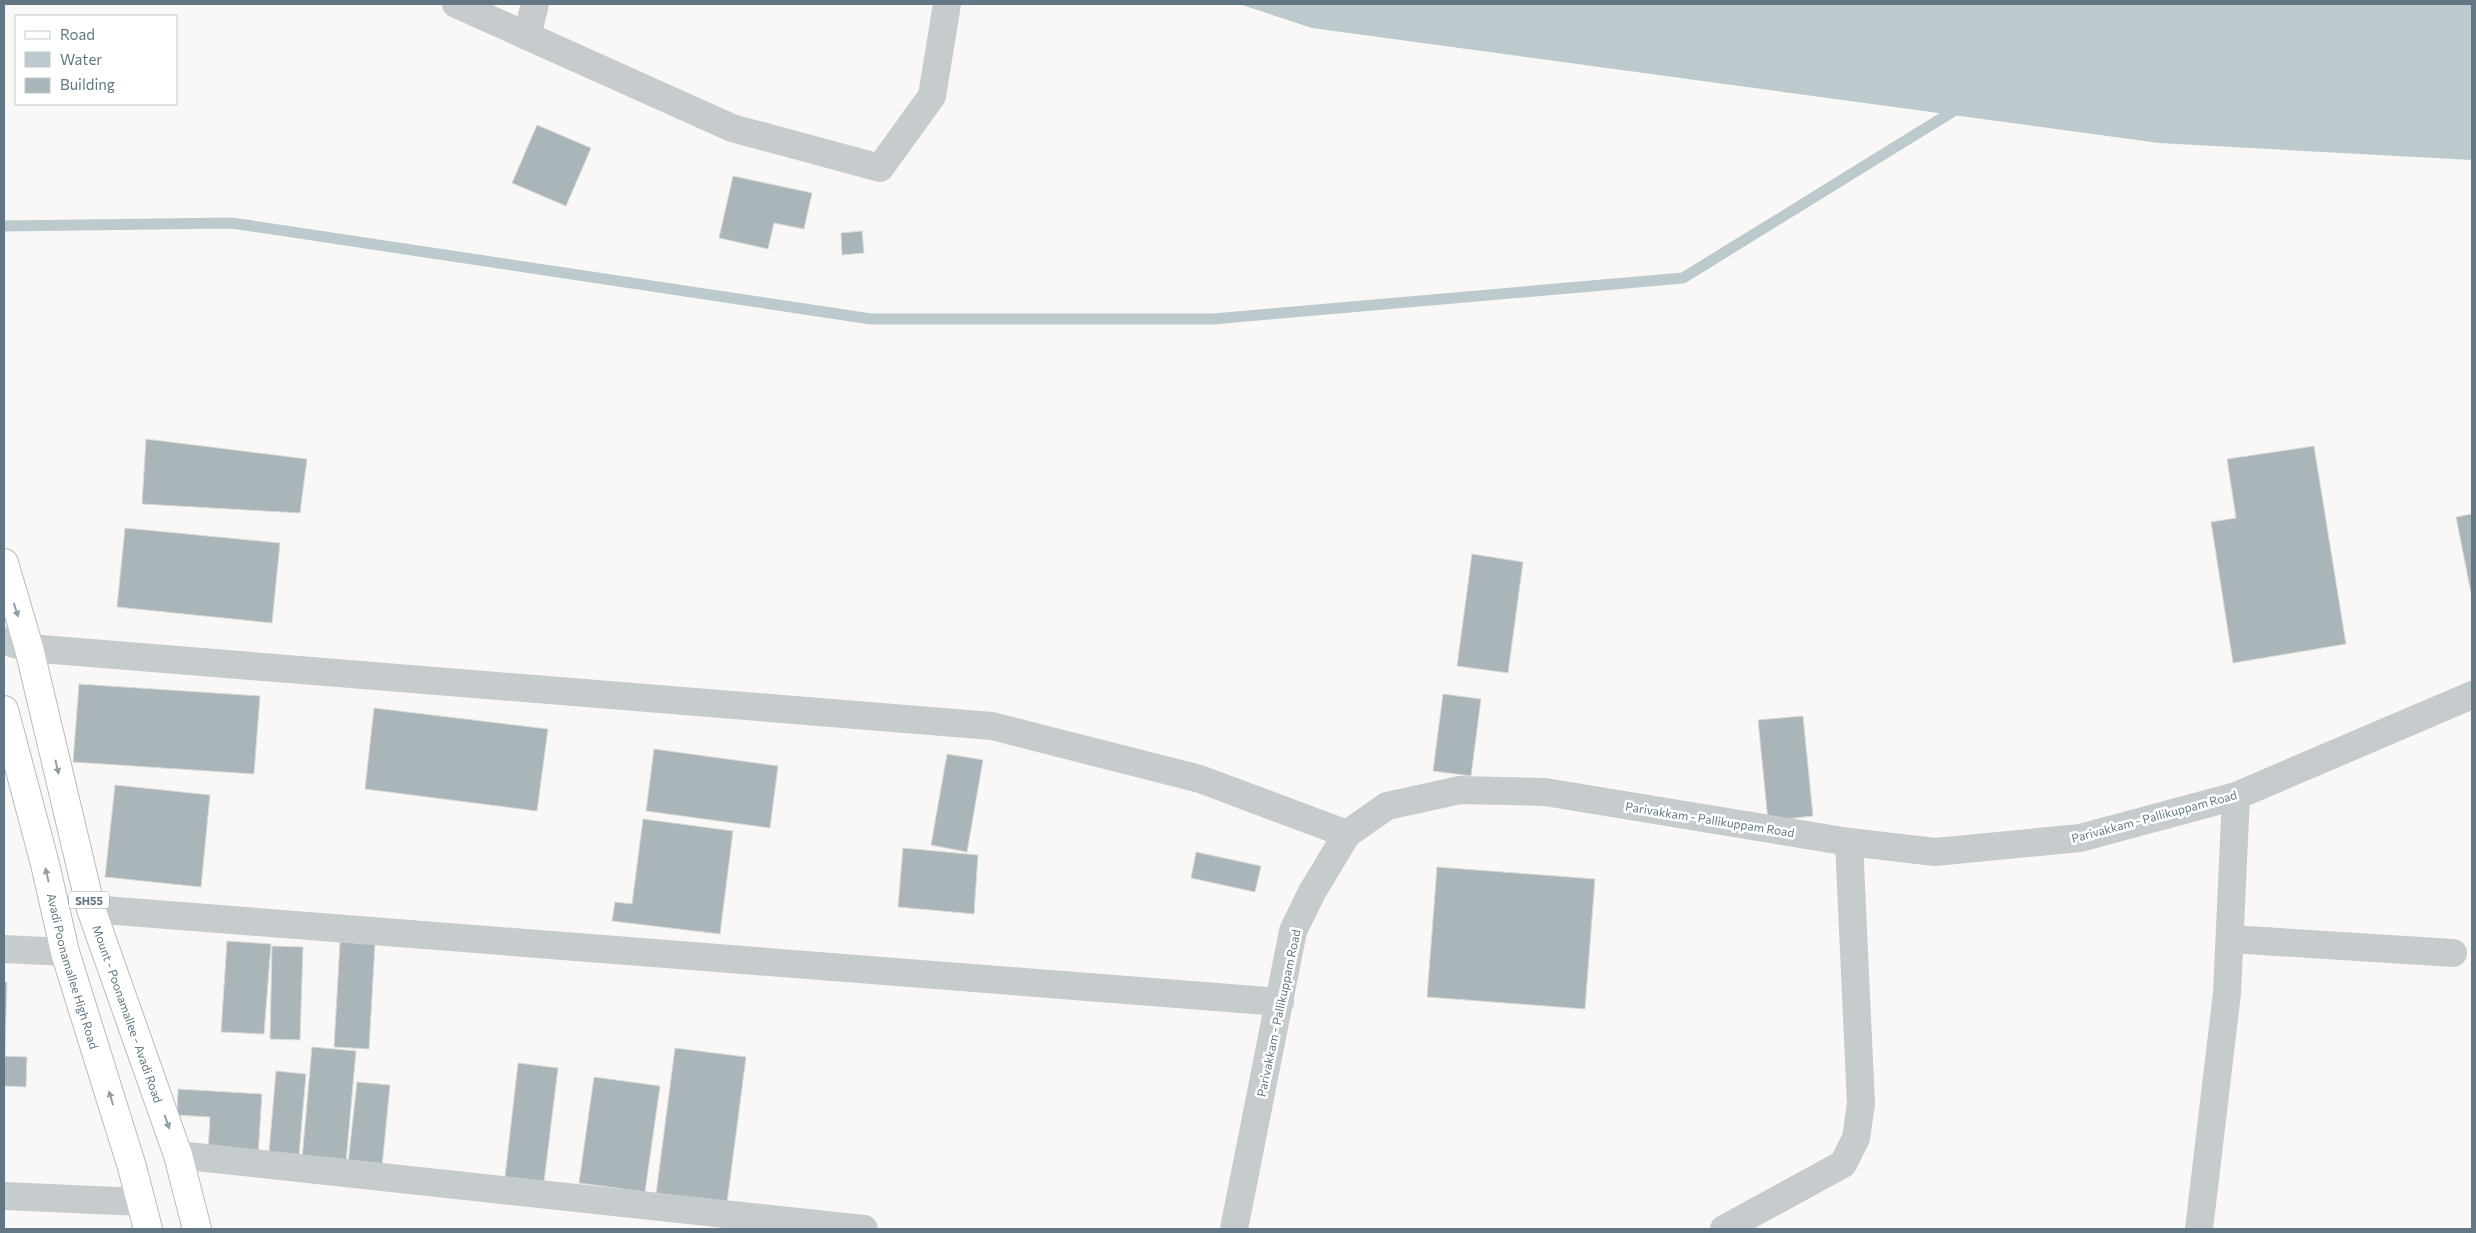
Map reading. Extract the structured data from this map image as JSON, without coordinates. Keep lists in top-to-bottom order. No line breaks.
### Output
{"streets":{"main road":["SH55","Avadi Poonamallee High Road","Mount - Poonamallee - Avadi Road"],"street":["Parivakkam - Pallikuppam Road"]},"one_way":["Avadi Poonamallee High Road","Mount - Poonamallee - Avadi Road"],"legend":["Road","Water","Building"]}
